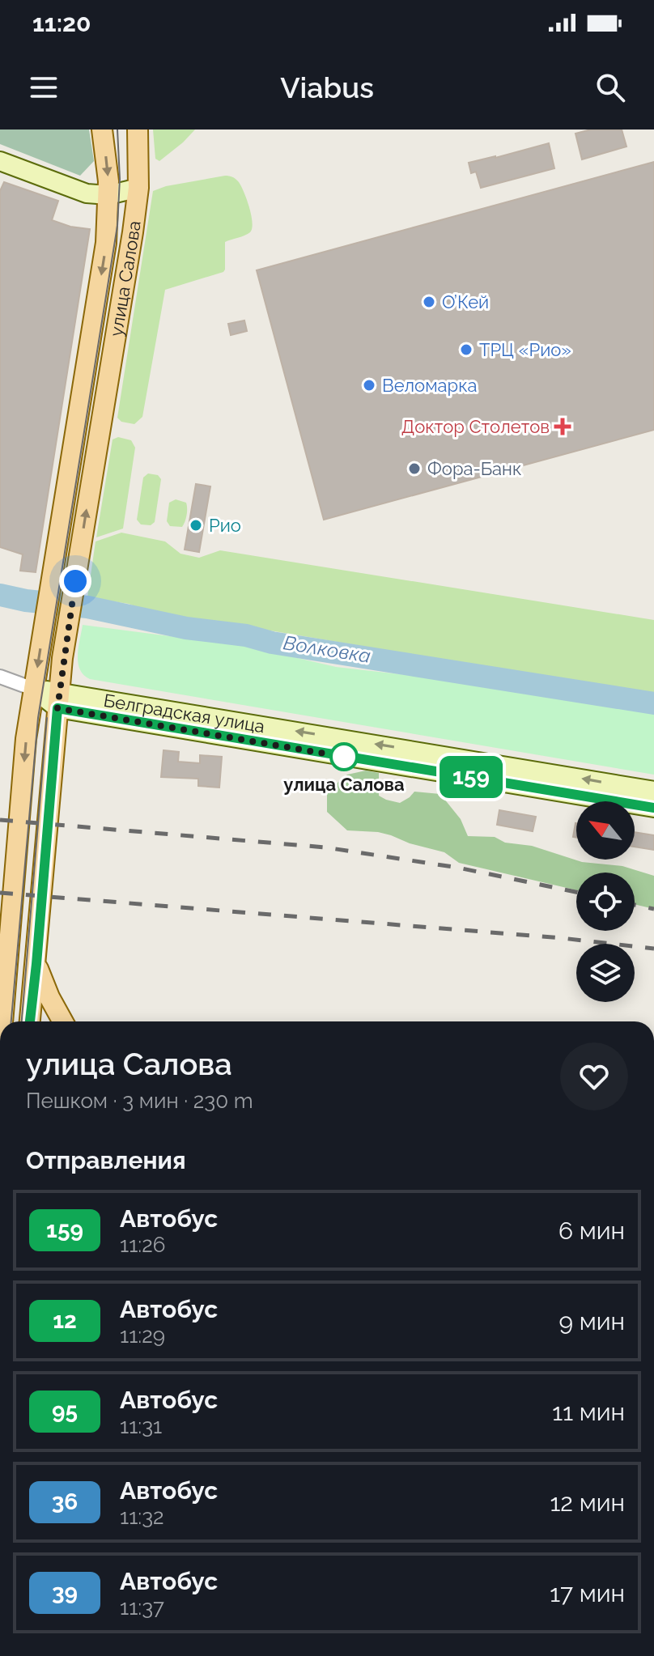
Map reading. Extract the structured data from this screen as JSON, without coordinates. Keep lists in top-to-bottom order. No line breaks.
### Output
{"streets":{"main road":["улица Салова"],"street":["Белградская улица"]},"crossings":[["улица Салова","Белградская улица"]],"water":["Волковка"],"places":{"other":["О’Кей","ТРЦ «Рио»","Веломарка","Фора-Банк","Рио","улица Салова"],"health":["Доктор Столетов"]},"lines":["bus line 159"],"north":"top left","page":{"status":"11:20","header":"Viabus","on_map":"159","heading":[["улица Салова","Пешком · 3 мин · 230 m"],"Отправления"],"list":[{"mark":"159","name":"Автобус","note":"11:26","value":"6 мин"},{"mark":"12","name":"Автобус","note":"11:29","value":"9 мин"},{"mark":"95","name":"Автобус","note":"11:31","value":"11 мин"},{"mark":"36","name":"Автобус","note":"11:32","value":"12 мин"},{"mark":"39","name":"Автобус","note":"11:37","value":"17 мин"}]}}
